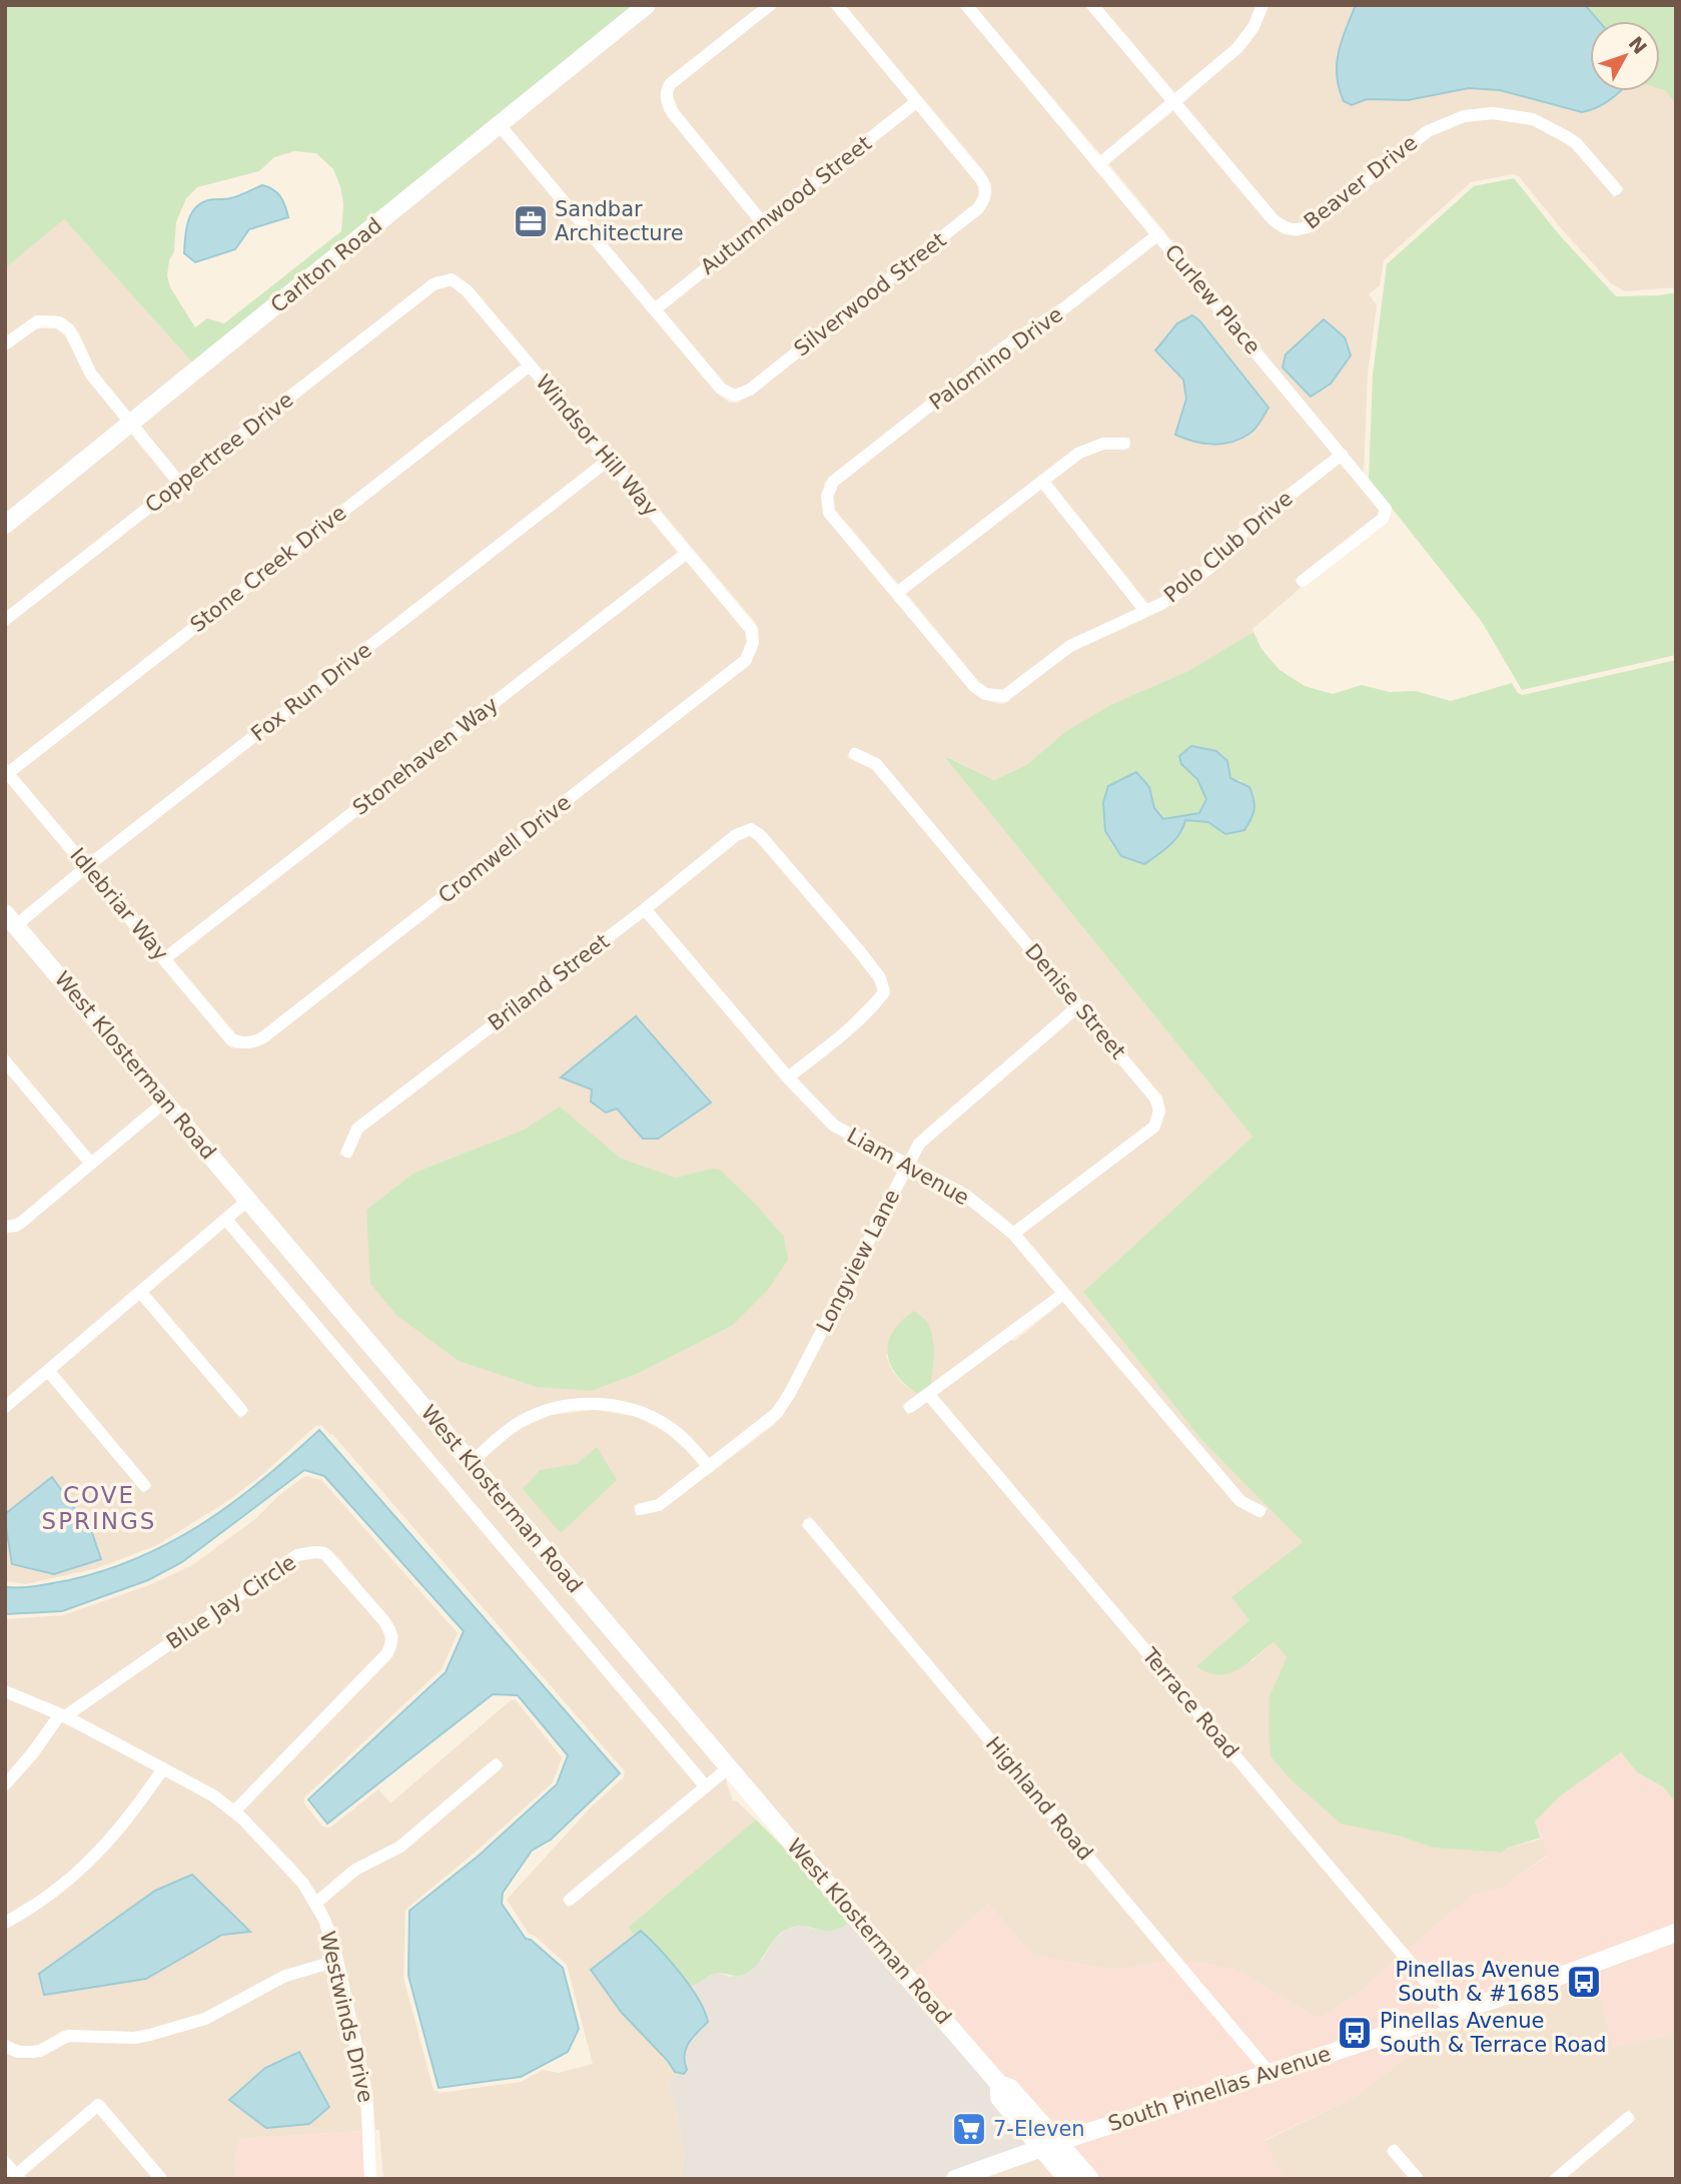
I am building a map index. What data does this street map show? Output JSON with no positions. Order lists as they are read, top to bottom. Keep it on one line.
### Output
{"streets":{"street":["Beaver Drive","Autumnwood Street","Carlton Road","Silverwood Street","Curlew Place","Palomino Drive","Windsor Hill Way","Coppertree Drive","Polo Club Drive","Stone Creek Drive","Fox Run Drive","Stonehaven Way","Cromwell Drive","Idlebriar Way","Briland Street","Denise Street","West Klosterman Road","Liam Avenue","Longview Lane","Blue Jay Circle","Terrace Road","Highland Road","Westwinds Drive","South Pinellas Avenue"]},"crossings":[["Autumnwood Street","Silverwood Street"],["Curlew Place","Palomino Drive"],["Curlew Place","Polo Club Drive"],["Palomino Drive","Polo Club Drive"],["Windsor Hill Way","Coppertree Drive"],["Windsor Hill Way","Stone Creek Drive"],["Windsor Hill Way","Fox Run Drive"],["Windsor Hill Way","Stonehaven Way"],["Windsor Hill Way","Cromwell Drive"],["Stone Creek Drive","Idlebriar Way"],["Fox Run Drive","Idlebriar Way"],["Fox Run Drive","West Klosterman Road"],["Stonehaven Way","Idlebriar Way"],["Cromwell Drive","Idlebriar Way"],["Briland Street","Liam Avenue"],["Denise Street","Liam Avenue"],["Denise Street","Longview Lane"],["West Klosterman Road","South Pinellas Avenue"],["Liam Avenue","Longview Lane"],["Blue Jay Circle","Westwinds Drive"],["Terrace Road","South Pinellas Avenue"],["Highland Road","South Pinellas Avenue"]],"districts":["COVE SPRINGS"],"places":{"office":["Sandbar Architecture"],"bus stop":["Pinellas Avenue South & #1685","Pinellas Avenue South & Terrace Road"],"supermarket":["7-Eleven"]},"north":"top right"}
